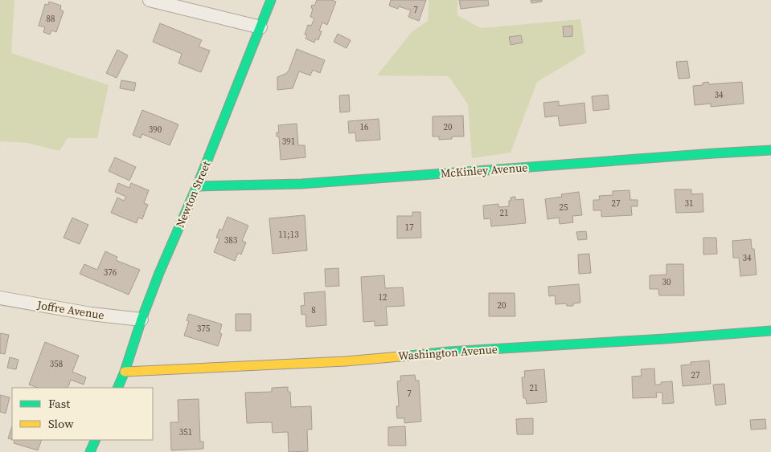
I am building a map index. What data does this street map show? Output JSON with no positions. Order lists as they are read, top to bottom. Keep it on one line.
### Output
{"streets":{"street":["McKinley Avenue","Newton Street","Joffre Avenue","Washington Avenue"]},"crossings":[["McKinley Avenue","Newton Street"],["Newton Street","Joffre Avenue"],["Newton Street","Washington Avenue"]],"house_numbers":["7","88","34","16","20","390","391","27","31","25","21","17","11;13","383","34","376","30","12","20","8","375","358","27","21","7","351"],"legend":["Fast","Slow"]}
